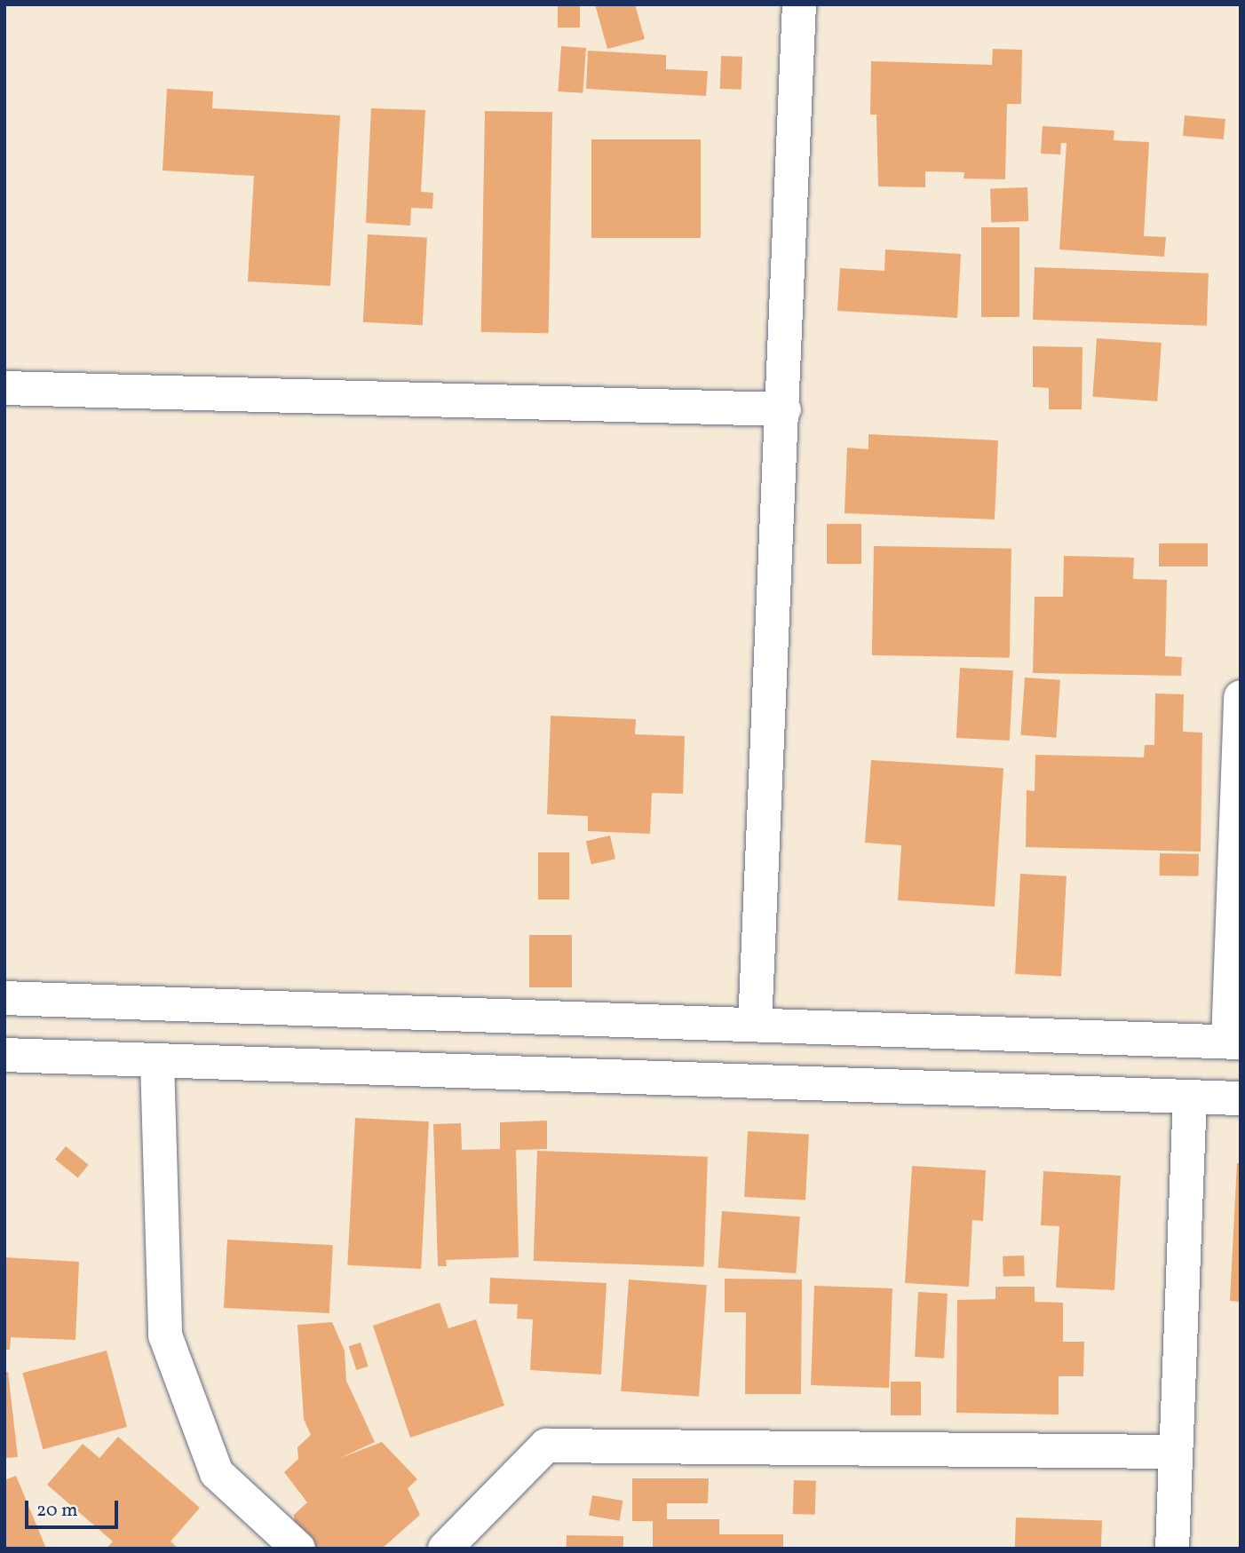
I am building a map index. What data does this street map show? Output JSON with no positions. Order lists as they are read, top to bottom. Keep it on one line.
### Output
{"scale_bar":"20 m"}
